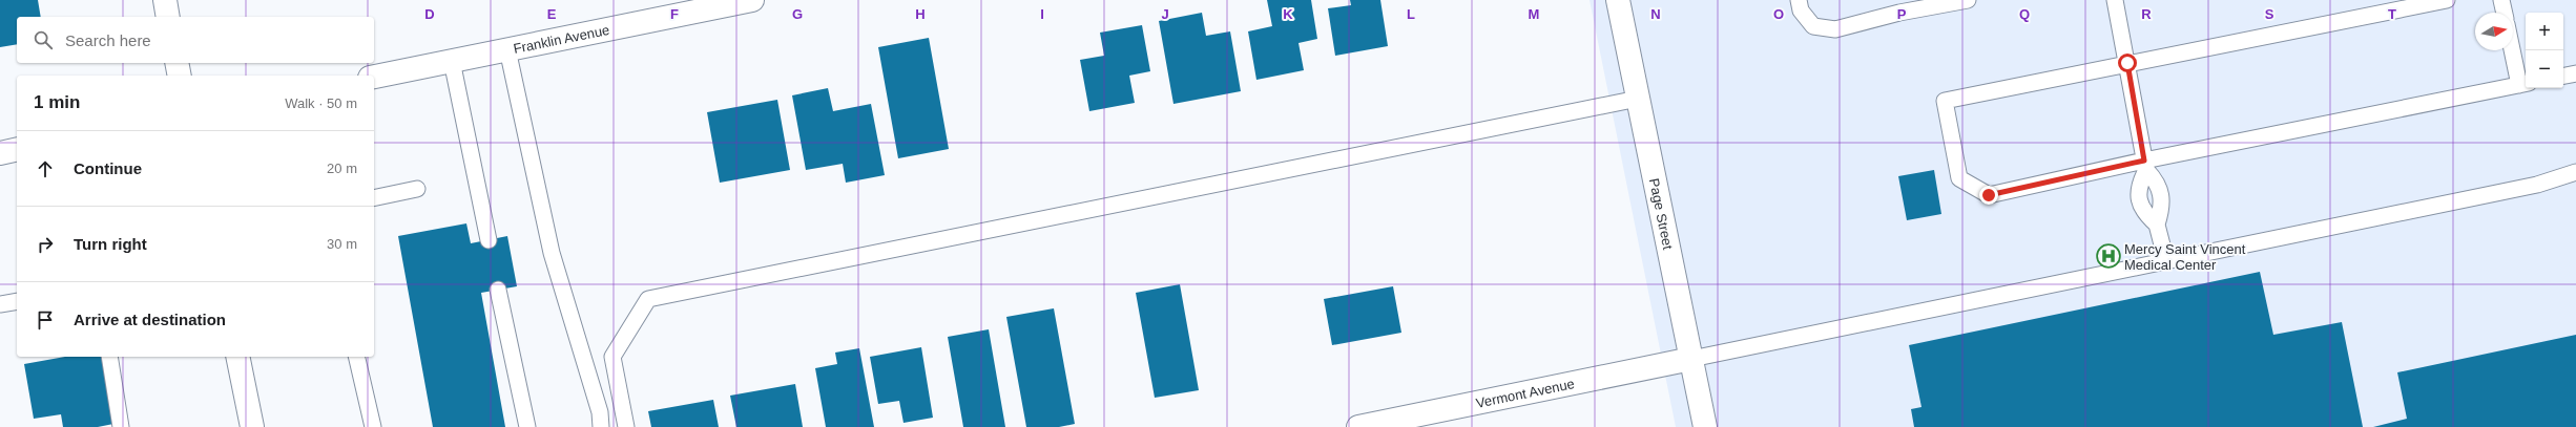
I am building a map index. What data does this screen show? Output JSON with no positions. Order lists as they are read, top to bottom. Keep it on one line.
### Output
{"streets":{"street":["Franklin Avenue","Page Street","Vermont Avenue"]},"crossings":[["Page Street","Vermont Avenue"]],"places":{"hospital":["Mercy Saint Vincent Medical Center"]},"north":"right","page":{"map_buttons":["+","−"],"search":"Search here","heading":["1 min","Walk · 50 m"],"list":[["Continue","20 m"],["Turn right","30 m"],"Arrive at destination"]},"grid":{"columns":["D","E","F","G","H","I","J","K","L","M","N","O","P","Q","R","S","T"]}}
